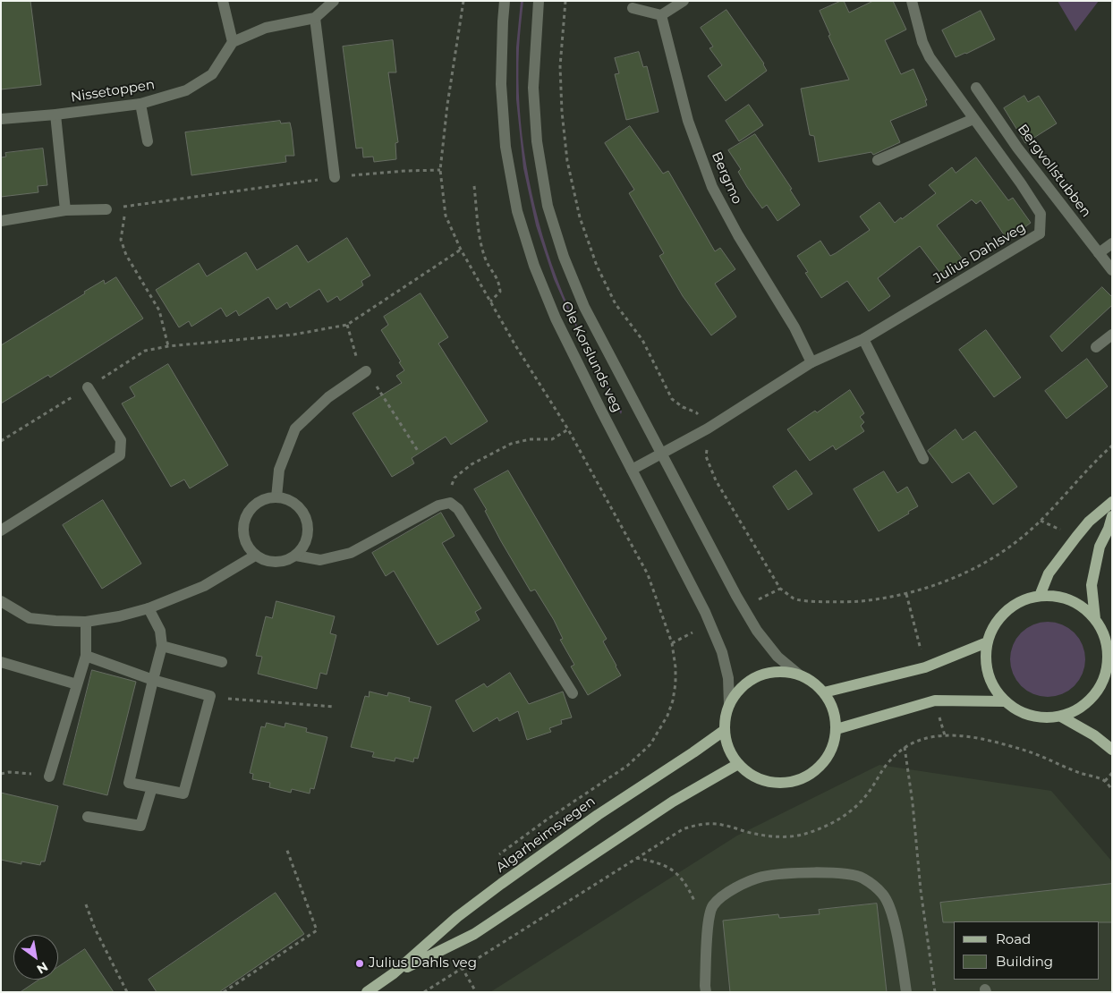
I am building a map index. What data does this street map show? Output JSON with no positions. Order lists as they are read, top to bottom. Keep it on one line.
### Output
{"streets":{"main road":["Algarheimsvegen"],"street":["Nissetoppen","Bergvollstubben","Bergmo","Julius Dahlsveg","Ole Korslunds veg"]},"crossings":[["Bergmo","Julius Dahlsveg"],["Julius Dahlsveg","Ole Korslunds veg"],["Ole Korslunds veg","Algarheimsvegen"]],"places":["Julius Dahls veg"],"legend":["Road","Building"],"north":"bottom right"}
